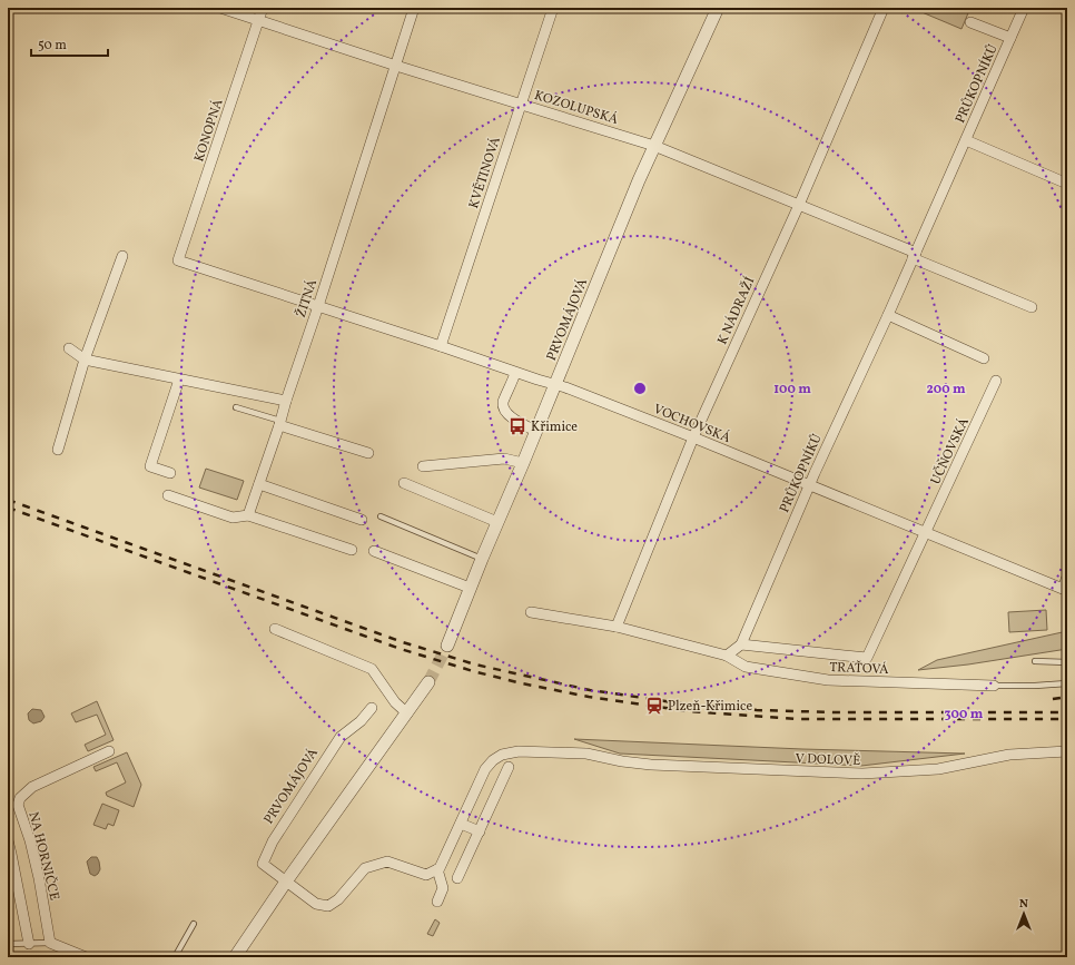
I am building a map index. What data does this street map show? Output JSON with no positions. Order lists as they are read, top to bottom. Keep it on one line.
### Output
{"streets":{"street":["PRŮKOPNÍKŮ","KOZOLUPSKÁ","KONOPNÁ","KVĚTINOVÁ","ŽITNÁ","K NÁDRAŽÍ","PRVOMÁJOVÁ","VOCHOVSKÁ","UČŇOVSKÁ","TRAŤOVÁ","V DOLOVĚ","NA HORNIČCE"]},"crossings":[["PRŮKOPNÍKŮ","KOZOLUPSKÁ"],["PRŮKOPNÍKŮ","VOCHOVSKÁ"],["PRŮKOPNÍKŮ","TRAŤOVÁ"],["KOZOLUPSKÁ","KONOPNÁ"],["KOZOLUPSKÁ","KVĚTINOVÁ"],["KOZOLUPSKÁ","ŽITNÁ"],["KOZOLUPSKÁ","K NÁDRAŽÍ"],["KOZOLUPSKÁ","PRVOMÁJOVÁ"],["KONOPNÁ","VOCHOVSKÁ"],["KVĚTINOVÁ","VOCHOVSKÁ"],["ŽITNÁ","VOCHOVSKÁ"],["K NÁDRAŽÍ","VOCHOVSKÁ"],["K NÁDRAŽÍ","TRAŤOVÁ"],["PRVOMÁJOVÁ","VOCHOVSKÁ"],["VOCHOVSKÁ","UČŇOVSKÁ"],["UČŇOVSKÁ","TRAŤOVÁ"]],"places":{"bus stop":["Křimice"],"station":["Plzeň-Křimice"]},"scale_bar":"50 m","north":"top","rings":["100 m","200 m","300 m"]}
